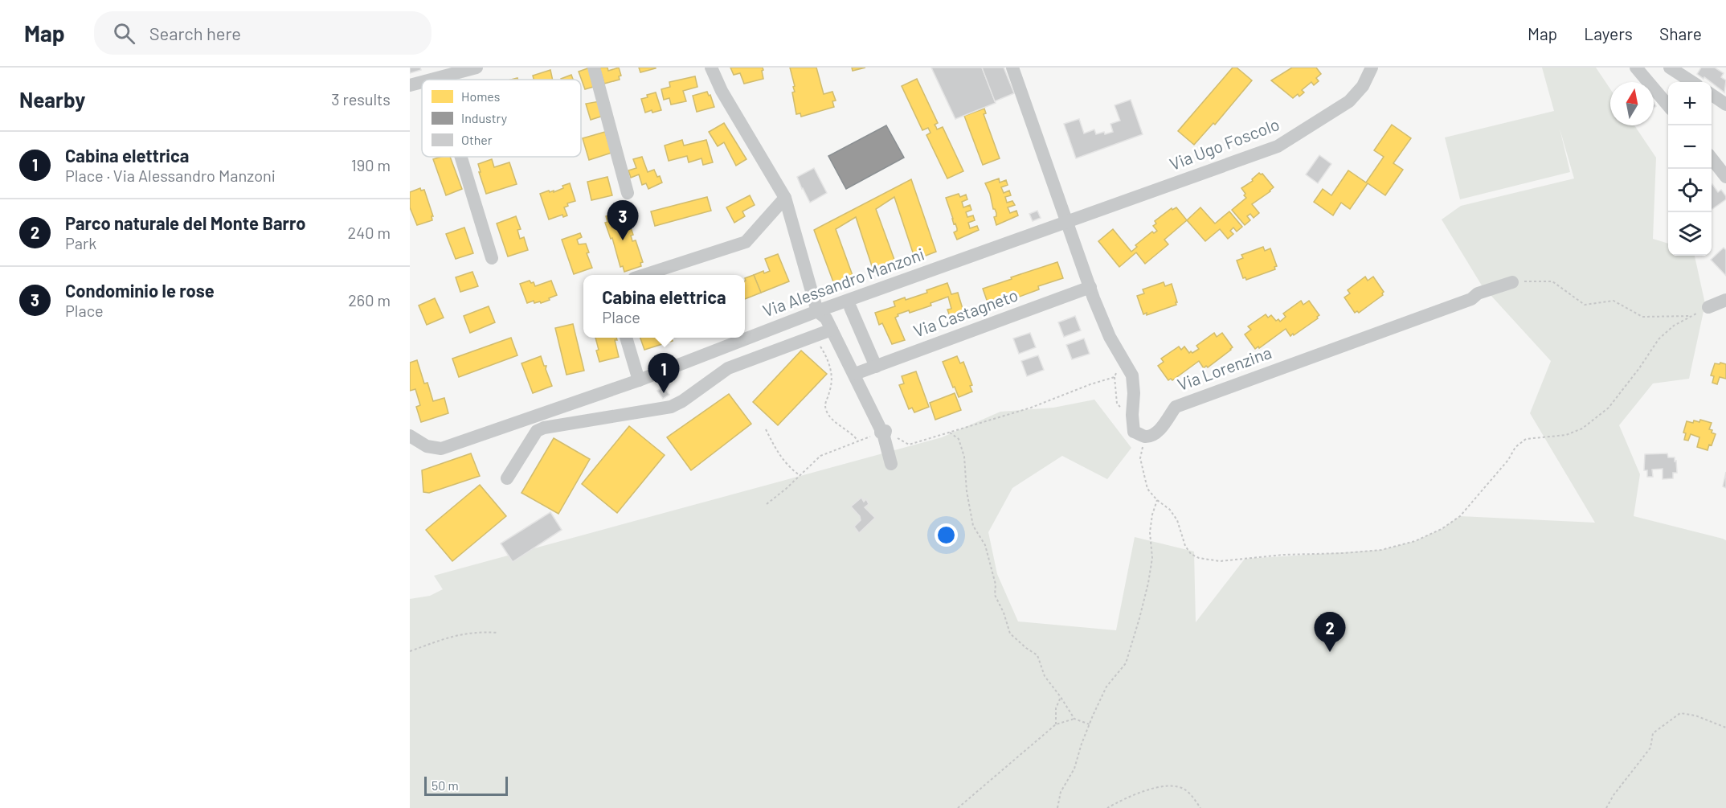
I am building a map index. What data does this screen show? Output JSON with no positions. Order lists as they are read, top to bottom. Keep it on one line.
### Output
{"streets":{"street":["Via Ugo Foscolo","Via Alessandro Manzoni","Via Castagneto","Via Lorenzina"]},"crossings":[["Via Ugo Foscolo","Via Alessandro Manzoni"]],"legend":["Homes","Industry","Other"],"scale_bar":"50 m","north":"top","page":{"header":"Map","search":"Search here","nav":["Map","Layers","Share"],"heading":["Nearby","3 results"],"map_buttons":["+","−"],"list":[{"mark":"1","name":"Cabina elettrica","note":"Place · Via Alessandro Manzoni","value":"190 m"},{"mark":"2","name":"Parco naturale del Monte Barro","note":"Park","value":"240 m"},{"mark":"3","name":"Condominio le rose","note":"Place","value":"260 m"}],"pins":["3","1","2"],"popup":["Cabina elettrica","Place"],"scale":"50 m"}}
